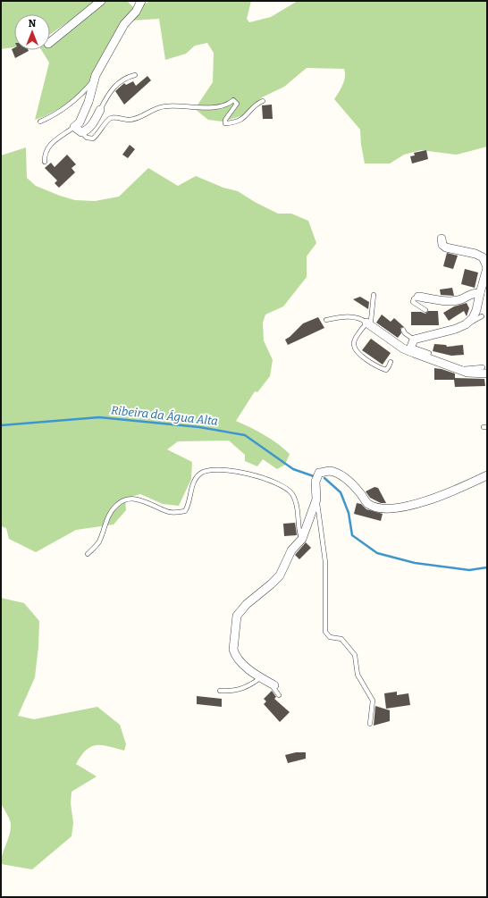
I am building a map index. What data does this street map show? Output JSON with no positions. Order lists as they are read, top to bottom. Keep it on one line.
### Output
{"water":["Ribeira da Água Alta"],"north":"top"}
